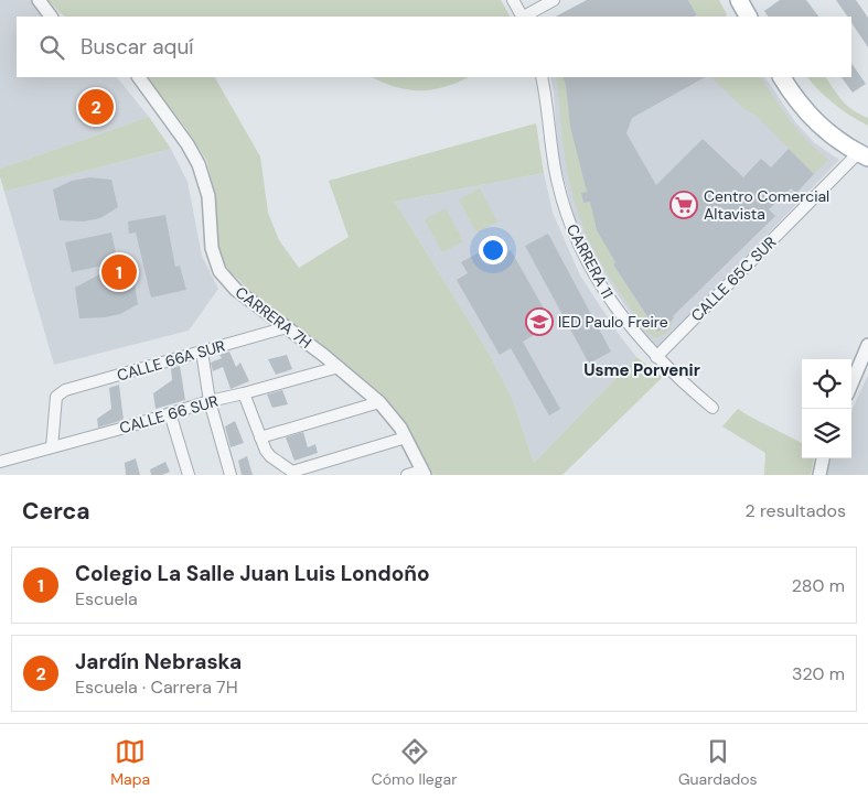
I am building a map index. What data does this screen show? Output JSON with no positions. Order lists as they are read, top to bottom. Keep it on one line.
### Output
{"streets":{"street":["CARRERA 11","CALLE 65C SUR","CARRERA 7H","CALLE 66A SUR","CALLE 66 SUR"]},"crossings":[["CARRERA 11","CALLE 65C SUR"],["CARRERA 7H","CALLE 66A SUR"],["CARRERA 7H","CALLE 66 SUR"],["CALLE 66A SUR","CALLE 66 SUR"]],"districts":["Usme Porvenir"],"places":{"supermarket":["Centro Comercial Altavista"],"school or university":["IED Paulo Freire"]},"page":{"search":"Buscar aquí","pins":["2","1"],"heading":["Cerca","2 resultados"],"list":[{"mark":"1","name":"Colegio La Salle Juan Luis Londoño","note":"Escuela","value":"280 m"},{"mark":"2","name":"Jardín Nebraska","note":"Escuela · Carrera 7H","value":"320 m"}],"nav":["Mapa","Cómo llegar","Guardados"]}}
